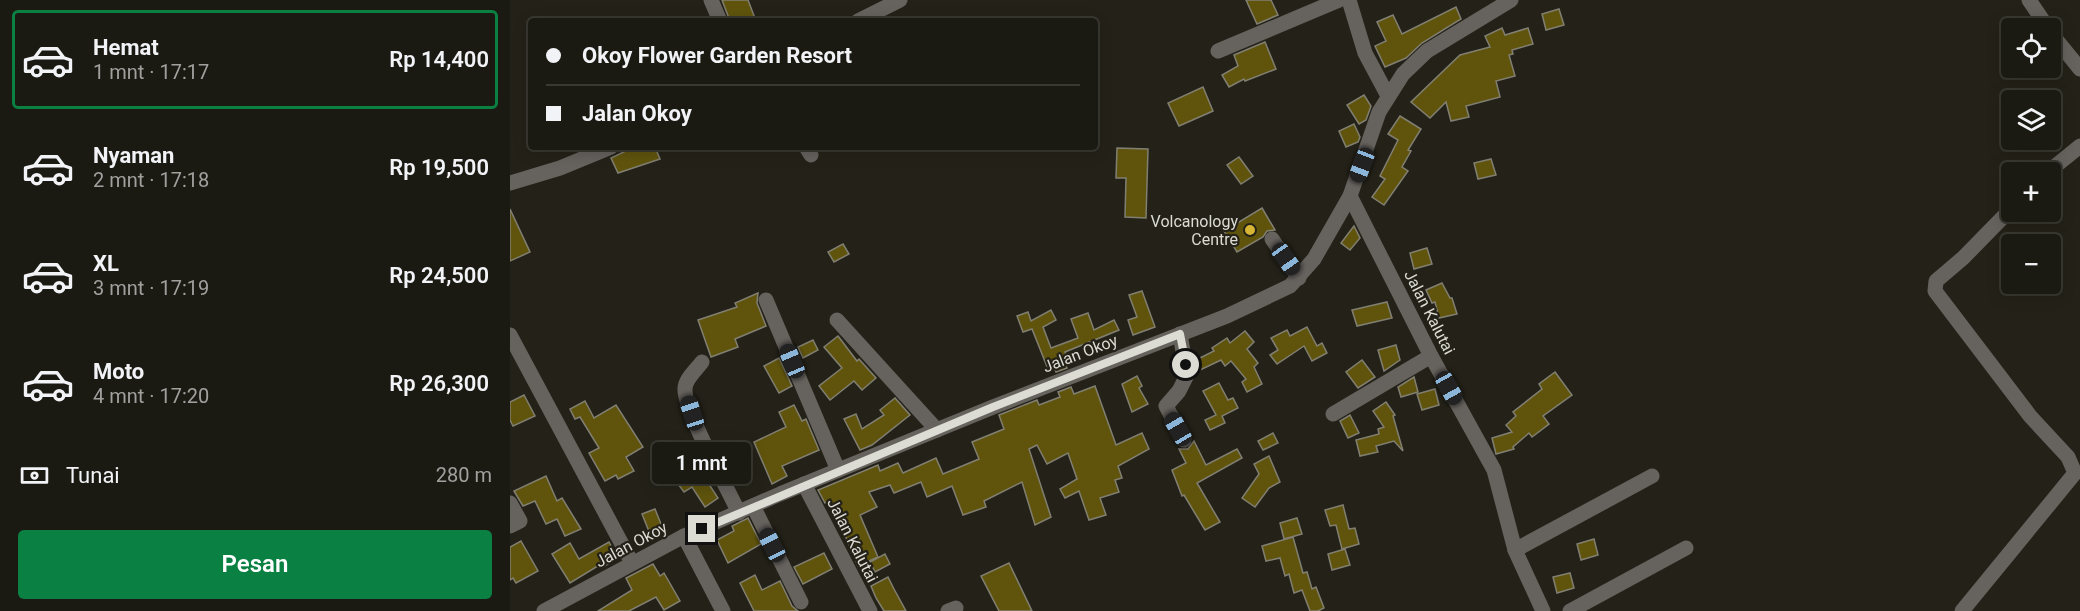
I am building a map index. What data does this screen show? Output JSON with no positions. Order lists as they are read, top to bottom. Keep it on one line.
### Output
{"streets":{"street":["Jalan Kalutai","Jalan Okoy"]},"crossings":[["Jalan Kalutai","Jalan Okoy"]],"places":["Volcanology Centre"],"page":{"list":[{"name":"Hemat","note":"1 mnt · 17:17","value":"Rp 14,400"},{"name":"Nyaman","note":"2 mnt · 17:18","value":"Rp 19,500"},{"name":"XL","note":"3 mnt · 17:19","value":"Rp 24,500"},{"name":"Moto","note":"4 mnt · 17:20","value":"Rp 26,300"}],"map_buttons":["+","−"],"banner":["Okoy Flower Garden Resort","Jalan Okoy"],"pay":["Tunai","280 m"],"bubble":"1 mnt","buttons":"Pesan"}}
